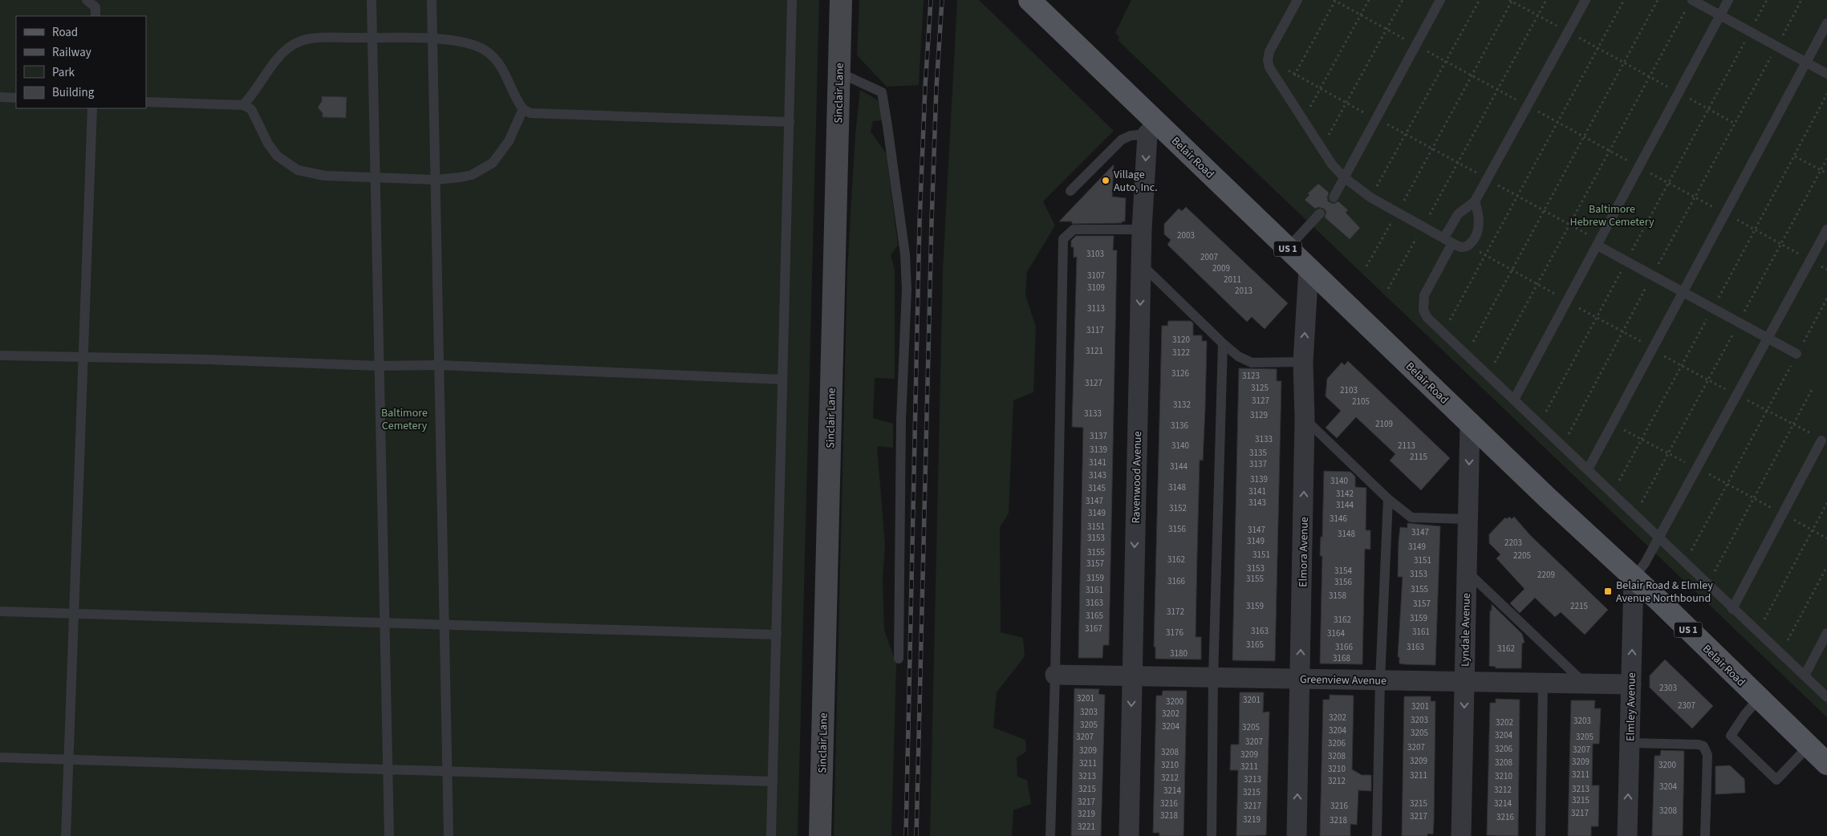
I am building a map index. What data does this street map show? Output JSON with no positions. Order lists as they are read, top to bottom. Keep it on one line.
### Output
{"streets":{"main road":["Sinclair Lane","Belair Road","US 1"],"street":["Ravenwood Avenue","Elmora Avenue","Lyndale Avenue","Greenview Avenue","Elmley Avenue"]},"crossings":[["Belair Road","Ravenwood Avenue"],["Belair Road","Elmora Avenue"],["Belair Road","Lyndale Avenue"],["Belair Road","Elmley Avenue"],["Ravenwood Avenue","Greenview Avenue"],["Elmora Avenue","Greenview Avenue"],["Lyndale Avenue","Greenview Avenue"],["Greenview Avenue","Elmley Avenue"]],"one_way":["Ravenwood Avenue","Elmora Avenue","Lyndale Avenue","Elmley Avenue"],"parks":["Baltimore Hebrew Cemetery","Baltimore Cemetery"],"places":{"other":["Village Auto, Inc."],"transit":["Belair Road & Elmley Avenue Northbound"]},"house_numbers":["2003","3103","2007","2009","3107","2011","3109","2013","3113","3117","3120","3121","3122","3126","3123","3127","3125","2103","3127","2105","3132","3133","3129","2109","3136","3137","3133","3140","2113","3139","3135","2115","3141","3137","3144","3143","3139","3140","3148","3145","3141","3142","3147","3143","3144","3152","3149","3146","3151","3156","3147","3147","3148","3153","3149","2203","3149","3155","3151","2205","3162","3151","3157","3153","3154","3153","2209","3159","3155","3166","3156","3155","3161","3158","3163","3157","3159","2215","3172","3165","3159","3162","3167","3163","3161","3176","3164","3165","3166","3163","3162","3180","3168","2303","3201","3201","3200","2307","3201","3203","3202","3202","3203","3203","3202","3205","3204","3205","3204","3205","3204","3207","3205","3207","3206","3207","3206","3207","3209","3208","3209","3208","3209","3209","3208","3211","3210","3200","3211","3210","3211","3211","3213","3210","3212","3213","3212","3204","3215","3213","3212","3214","3215","3215","3217","3216","3215","3214","3217","3216","3208","3217","3219","3218","3217","3216","3219","3218","3221"],"legend":["Road","Railway","Park","Building"]}
